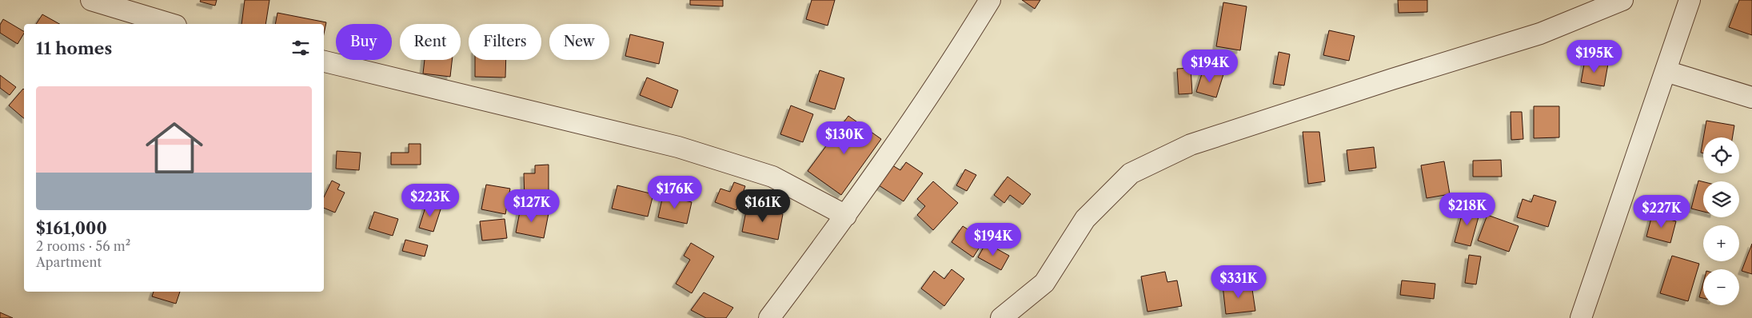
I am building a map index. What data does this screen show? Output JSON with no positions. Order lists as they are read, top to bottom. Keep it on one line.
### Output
{"page":{"chip":["Buy","Rent","Filters","New"],"heading":"11 homes","price":["$195K","$194K","$130K","$176K","$223K","$127K","$161K","$218K","$227K","$194K","$331K"],"list":[{"name":"$161,000","note":"2 rooms · 56 m² · Apartment"}],"map_buttons":["+","−"]}}
